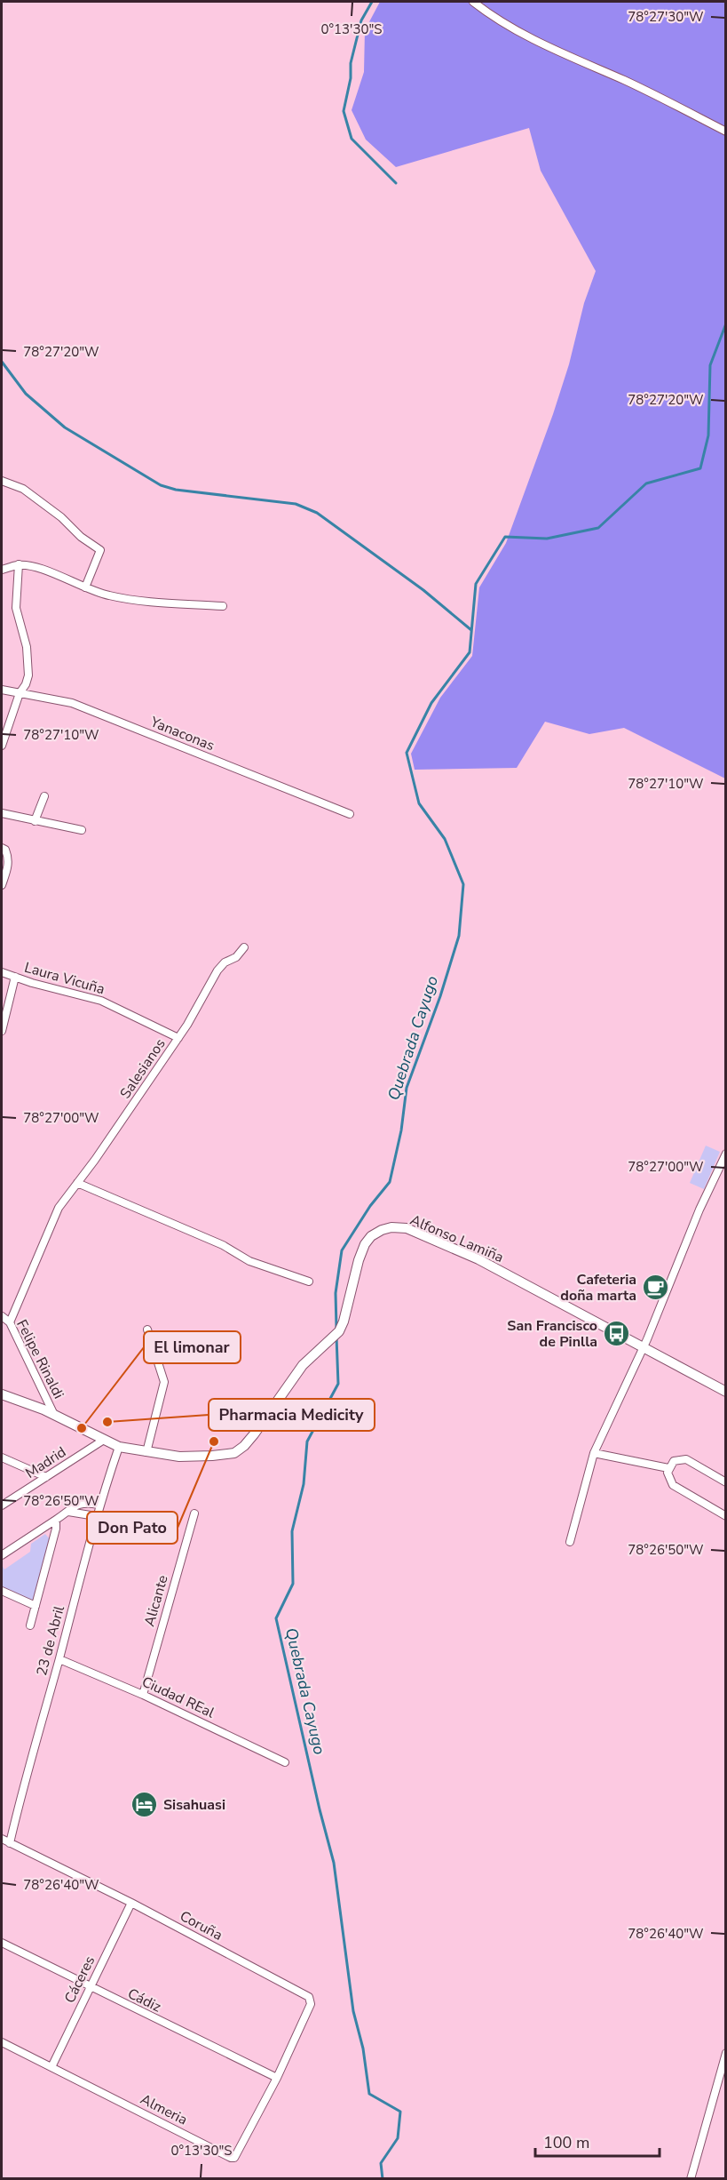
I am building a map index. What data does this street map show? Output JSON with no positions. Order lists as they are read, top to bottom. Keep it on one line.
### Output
{"streets":{"street":["Yanaconas","Laura Vicuña","Salesianos","Alfonso Lamiña","Felipe Rinaldi","Madrid","Alicante","23 de Abril","Ciudad REal","Coruña","Cáceres","Cádiz","Almeria"]},"crossings":[["Laura Vicuña","Salesianos"],["Salesianos","Felipe Rinaldi"],["Alfonso Lamiña","Felipe Rinaldi"],["Alfonso Lamiña","Madrid"],["Alfonso Lamiña","23 de Abril"],["Alicante","Ciudad REal"],["23 de Abril","Ciudad REal"],["23 de Abril","Coruña"],["Coruña","Cáceres"],["Coruña","Cádiz"],["Coruña","Almeria"],["Cáceres","Cádiz"],["Cáceres","Almeria"],["Cádiz","Almeria"]],"water":["Quebrada Cayugo"],"places":{"cafe":["Cafeteria doña marta"],"bus stop":["San Francisco de Pinlla"],"other":["Pharmacia Medicity","El limonar","Don Pato"],"hotel":["Sisahuasi"]},"scale_bar":"100 m","coordinates":["78°27'30\"W","0°13'30\"S","78°27'20\"W","78°27'10\"W","78°27'00\"W","78°26'50\"W","78°26'40\"W"]}
